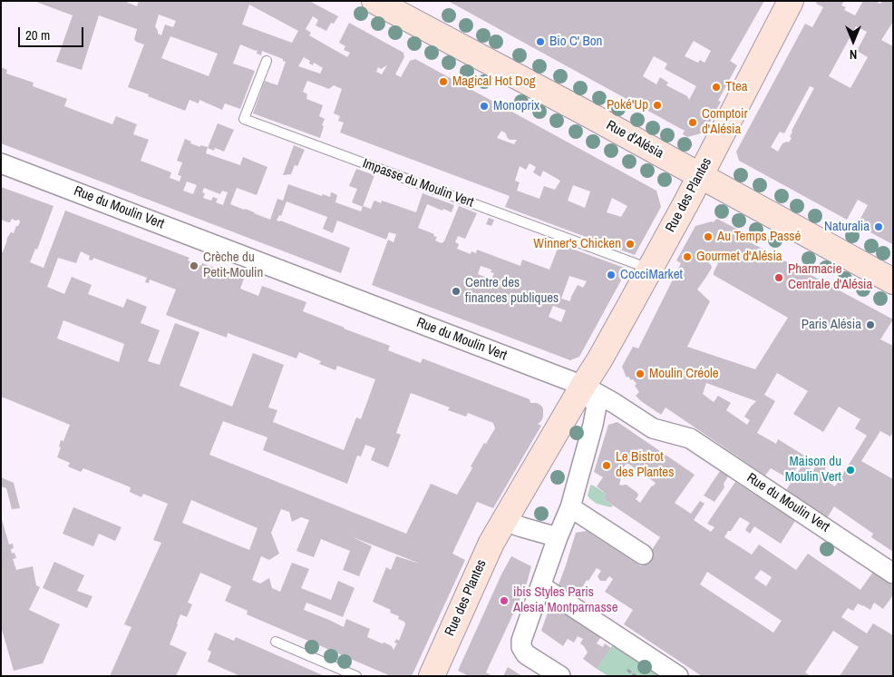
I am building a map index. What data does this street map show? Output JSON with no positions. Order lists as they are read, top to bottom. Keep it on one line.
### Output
{"streets":{"street":["Rue d'Alésia","Rue des Plantes","Rue du Moulin Vert"],"lane":["Impasse du Moulin Vert"]},"crossings":[["Rue d'Alésia","Rue des Plantes"],["Impasse du Moulin Vert","Rue des Plantes"],["Rue des Plantes","Rue du Moulin Vert"]],"places":["Bio C' Bon","Magical Hot Dog","Ttea","Poké'Up","Monoprix","Comptoir d'Alésia","Naturalia","Au Temps Passé","Winner's Chicken","Gourmet d'Alésia","Crèche du Petit-Moulin","CocciMarket","Pharmacie Centrale d'Alésia","Centre des finances publiques","Paris Alésia","Moulin Créole","Le Bistrot des Plantes","Maison du Moulin Vert","ibis Styles Paris Alesia Montparnasse"],"scale_bar":"20 m","north":"bottom"}
